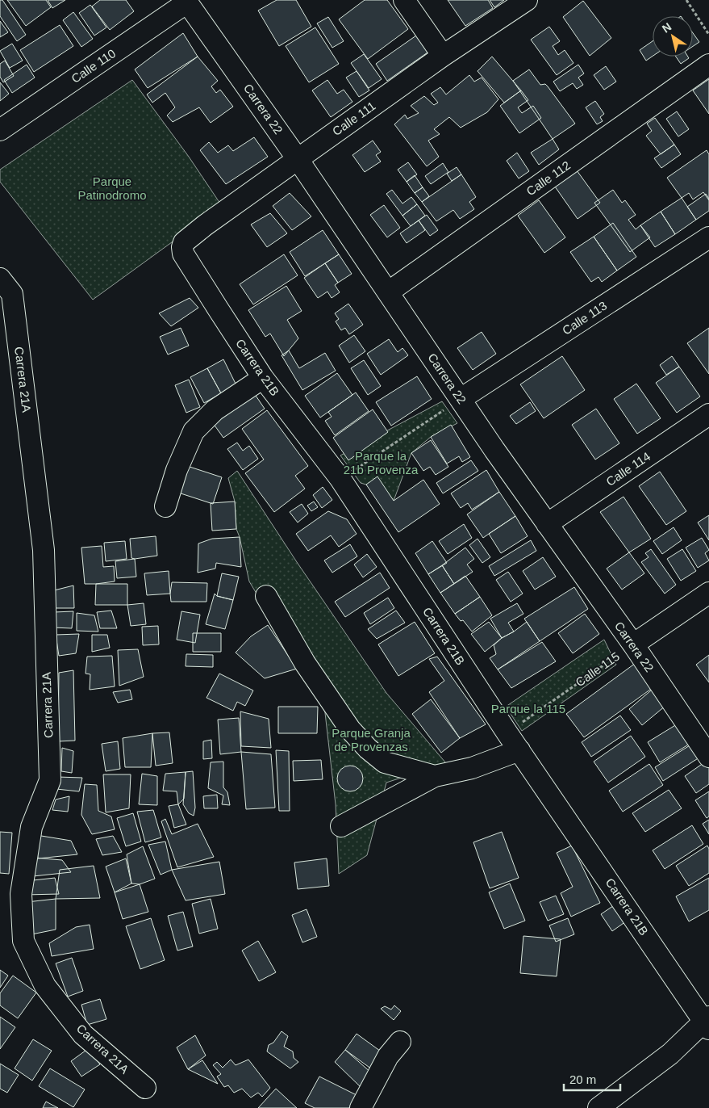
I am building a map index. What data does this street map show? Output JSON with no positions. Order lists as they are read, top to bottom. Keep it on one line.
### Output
{"streets":{"street":["Calle 110","Carrera 22","Calle 111","Calle 112","Calle 113","Carrera 21B","Carrera 21A","Calle 114"],"path":["Calle 115"]},"crossings":[["Calle 110","Carrera 22"],["Carrera 22","Calle 111"],["Carrera 22","Calle 112"],["Carrera 22","Calle 113"],["Carrera 22","Calle 114"],["Carrera 22","Calle 115"],["Calle 111","Carrera 21B"],["Carrera 21B","Calle 115"]],"parks":["Parque Patinodromo","Parque la 21b Provenza","Parque la 115","Parque Granja de Provenzas"],"scale_bar":"20 m","north":"top left"}
